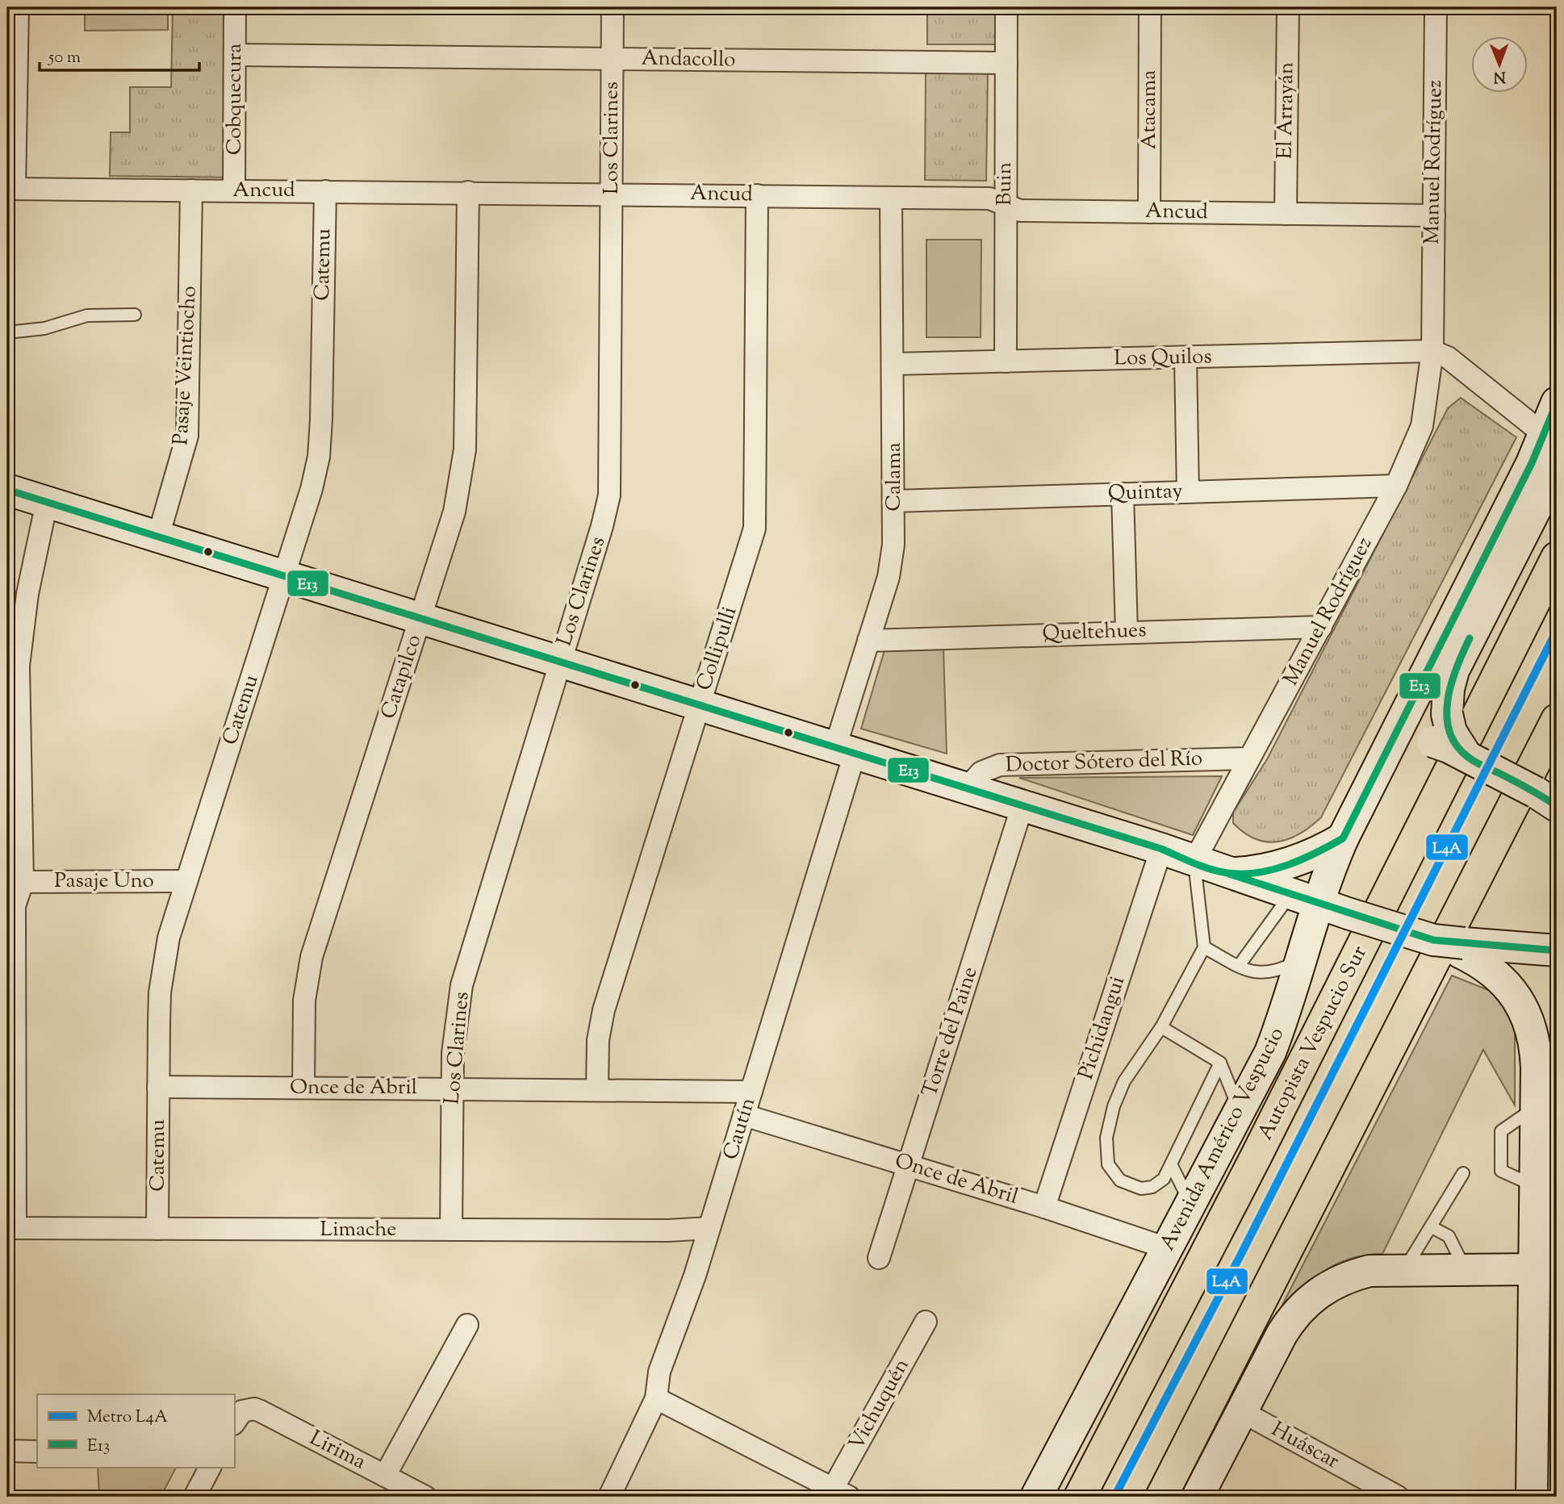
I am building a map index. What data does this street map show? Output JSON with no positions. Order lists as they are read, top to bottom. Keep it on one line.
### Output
{"streets":{"highway":["Autopista Vespucio Sur"],"main road":["Doctor Sótero del Río","Avenida Américo Vespucio"],"street":["Andacollo","Cobquecura","Atacama","El Arrayán","Los Clarines","Manuel Rodríguez","Buin","Ancud","Catemu","Los Quilos","Pasaje Veintiocho","Calama","Quintay","Queltehues","Collipulli","Catapilco","Pasaje Uno","Pichidangui","Torre del Paine","Once de Abril","Cautín","Limache","Vichuquén","Huáscar","Lirima"]},"crossings":[["Andacollo","Cobquecura"],["Andacollo","Los Clarines"],["Andacollo","Buin"],["Cobquecura","Ancud"],["Atacama","Ancud"],["El Arrayán","Ancud"],["Los Clarines","Ancud"],["Los Clarines","Doctor Sótero del Río"],["Los Clarines","Once de Abril"],["Los Clarines","Limache"],["Manuel Rodríguez","Ancud"],["Manuel Rodríguez","Los Quilos"],["Manuel Rodríguez","Quintay"],["Manuel Rodríguez","Queltehues"],["Manuel Rodríguez","Doctor Sótero del Río"],["Buin","Ancud"],["Buin","Los Quilos"],["Ancud","Catemu"],["Ancud","Pasaje Veintiocho"],["Ancud","Calama"],["Ancud","Collipulli"],["Ancud","Catapilco"],["Catemu","Doctor Sótero del Río"],["Catemu","Pasaje Uno"],["Catemu","Once de Abril"],["Catemu","Limache"],["Los Quilos","Calama"],["Pasaje Veintiocho","Doctor Sótero del Río"],["Calama","Quintay"],["Calama","Queltehues"],["Calama","Doctor Sótero del Río"],["Calama","Cautín"],["Collipulli","Doctor Sótero del Río"],["Collipulli","Once de Abril"],["Catapilco","Doctor Sótero del Río"],["Catapilco","Once de Abril"],["Doctor Sótero del Río","Pichidangui"],["Doctor Sótero del Río","Torre del Paine"],["Doctor Sótero del Río","Cautín"],["Doctor Sótero del Río","Avenida Américo Vespucio"],["Pichidangui","Once de Abril"],["Torre del Paine","Once de Abril"],["Once de Abril","Cautín"],["Once de Abril","Avenida Américo Vespucio"],["Cautín","Limache"]],"lines":["transit line E13","metro line L4A"],"legend":["Metro L4A","E13"],"scale_bar":"50 m","north":"bottom"}
